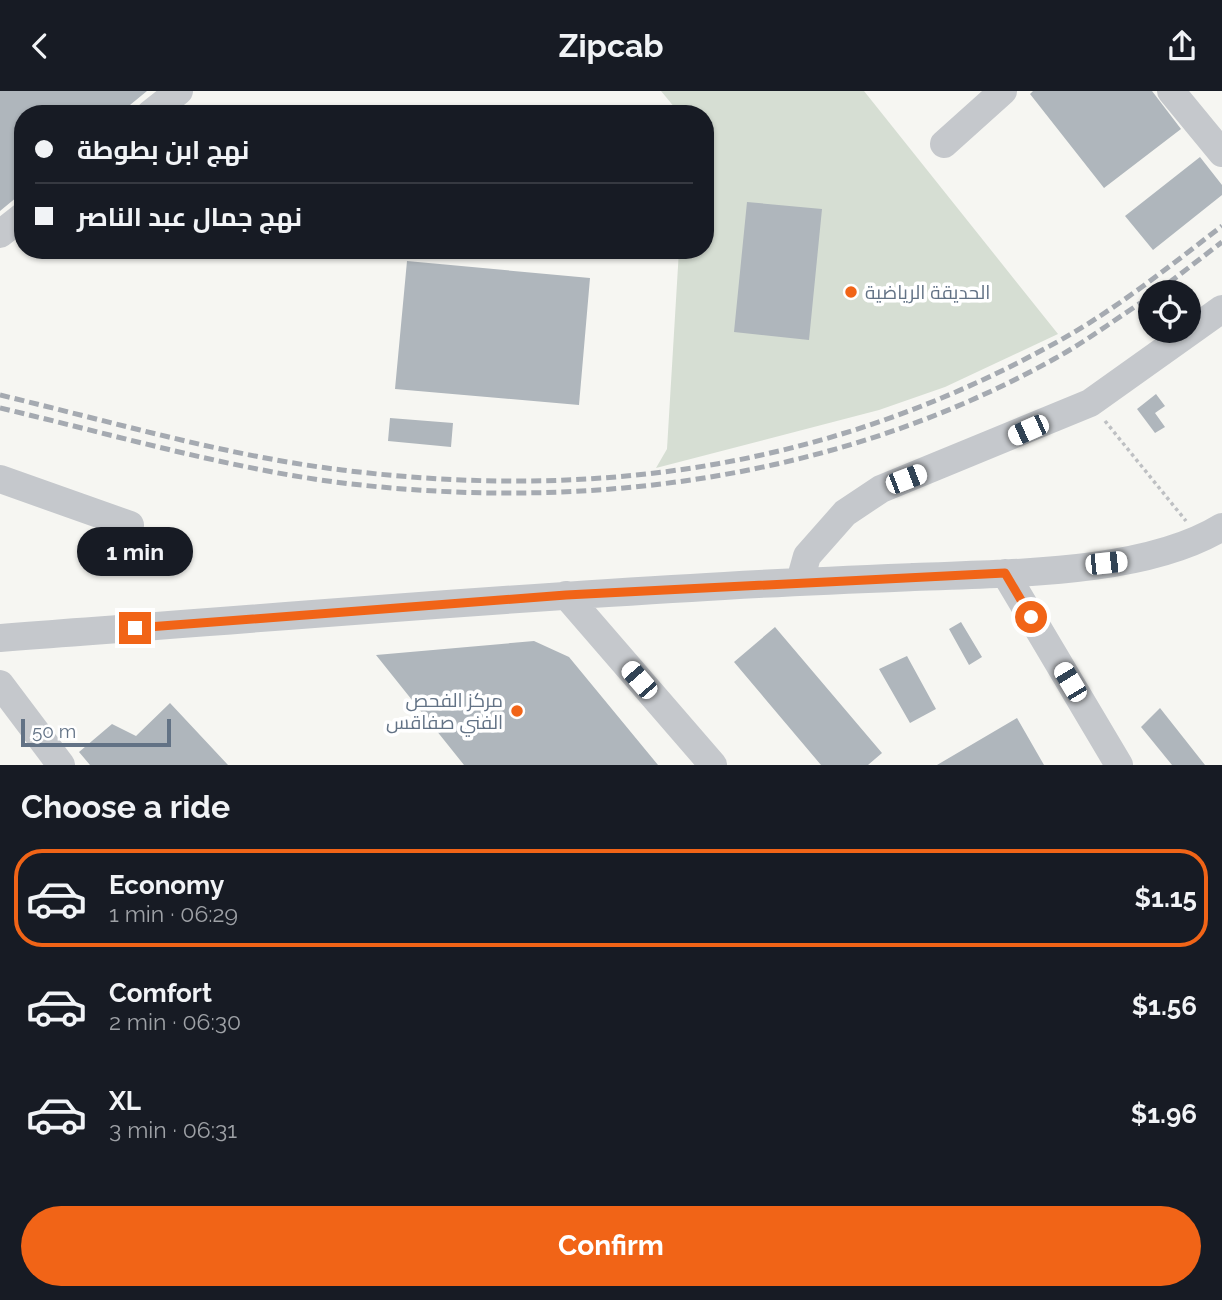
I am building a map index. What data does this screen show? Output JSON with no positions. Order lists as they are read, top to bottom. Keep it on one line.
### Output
{"places":["الحديقة الرياضية","مركز الفحص الفني صفاقس"],"scale_bar":"50 m","page":{"header":"Zipcab","banner":["نهج ابن بطوطة","نهج جمال عبد الناصر"],"bubble":"1 min","scale":"50 m","heading":"Choose a ride","list":[{"name":"Economy","note":"1 min · 06:29","value":"$1.15"},{"name":"Comfort","note":"2 min · 06:30","value":"$1.56"},{"name":"XL","note":"3 min · 06:31","value":"$1.96"}],"buttons":"Confirm"}}
